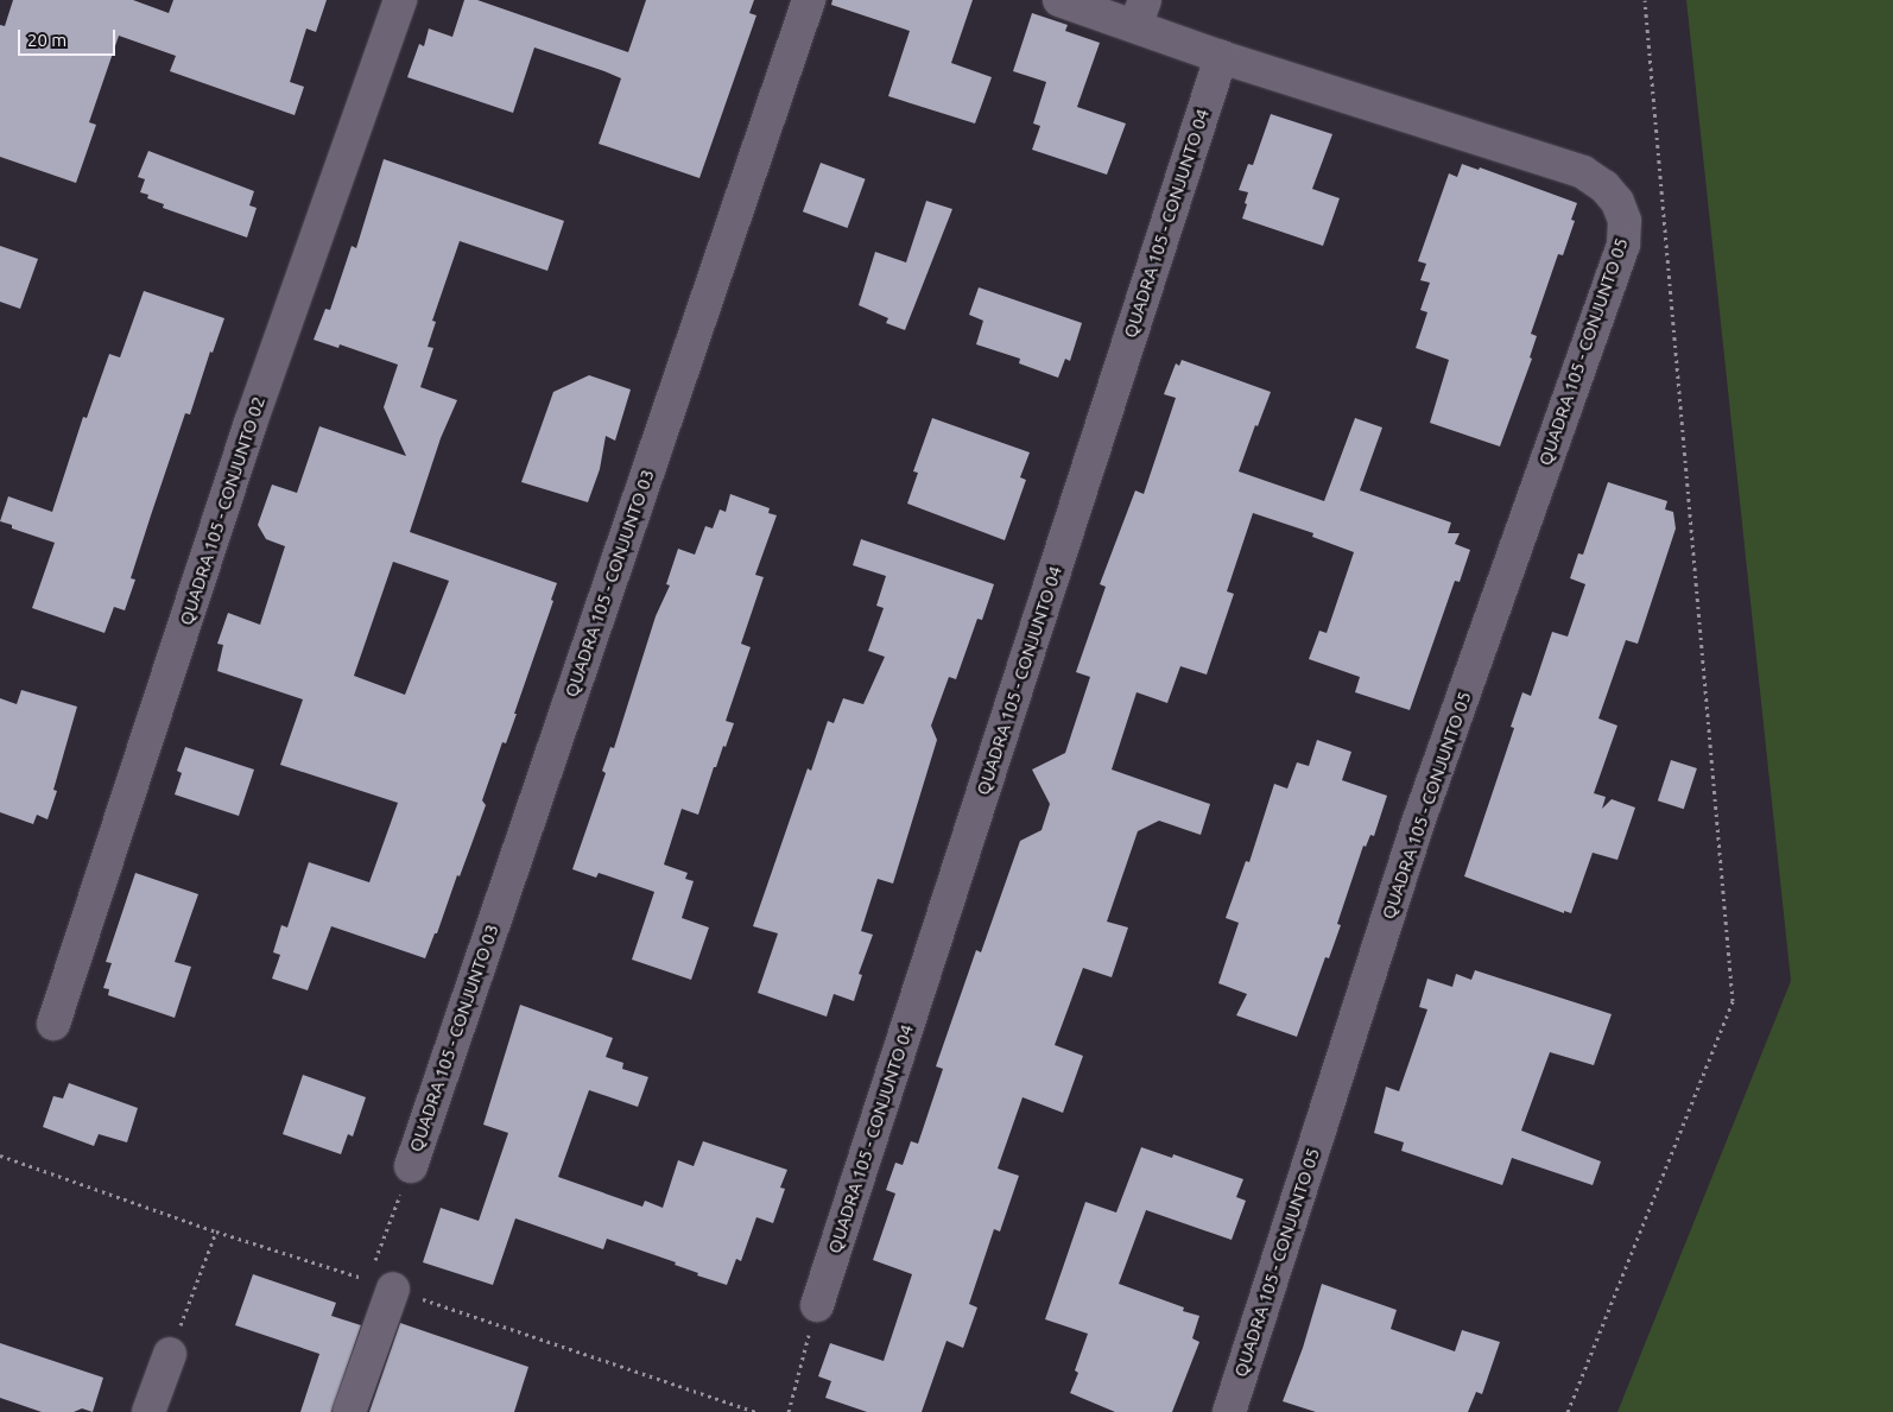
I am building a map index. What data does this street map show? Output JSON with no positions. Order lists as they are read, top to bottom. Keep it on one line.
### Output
{"streets":{"street":["QUADRA 105 - CONJUNTO 04","QUADRA 105 - CONJUNTO 05","QUADRA 105 - CONJUNTO 02","QUADRA 105 - CONJUNTO 03"]},"crossings":[["QUADRA 105 - CONJUNTO 04","QUADRA 105 - CONJUNTO 05"]],"scale_bar":"20 m"}
